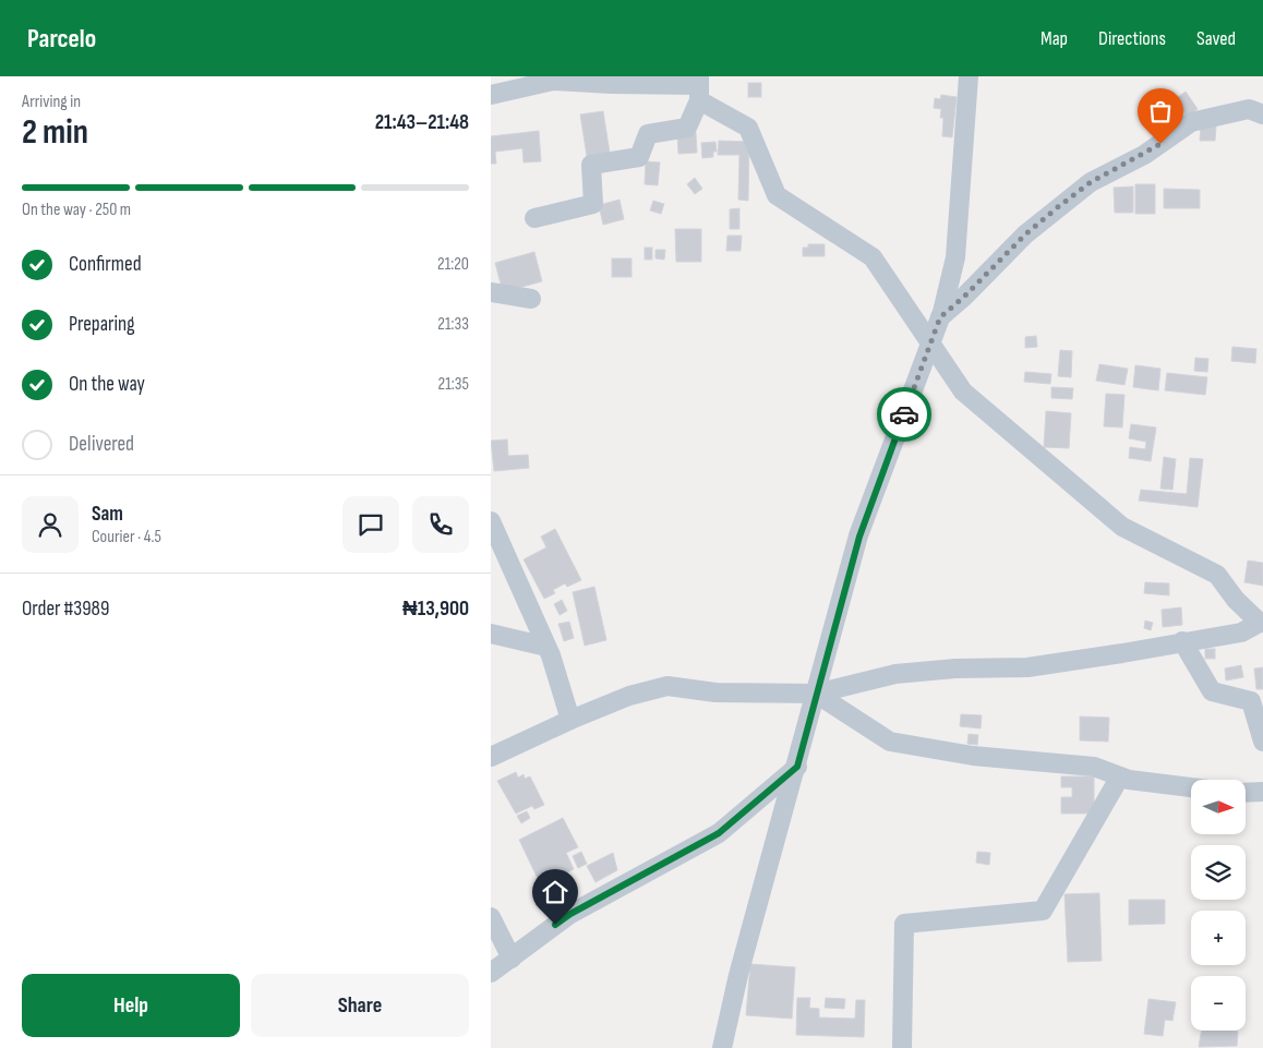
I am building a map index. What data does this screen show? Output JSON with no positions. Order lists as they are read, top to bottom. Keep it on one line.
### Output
{"north":"right","page":{"header":"Parcelo","nav":["Map","Directions","Saved"],"heading":["2 min","Arriving in","21:43–21:48"],"panel":["Sam","Courier · 4.5","Order #3989","₦13,900"],"bar":"On the way · 250 m","list":[["Confirmed","21:20"],["Preparing","21:33"],["On the way","21:35"],"Delivered"],"map_buttons":["+","−"],"buttons":["Help","Share"]}}
